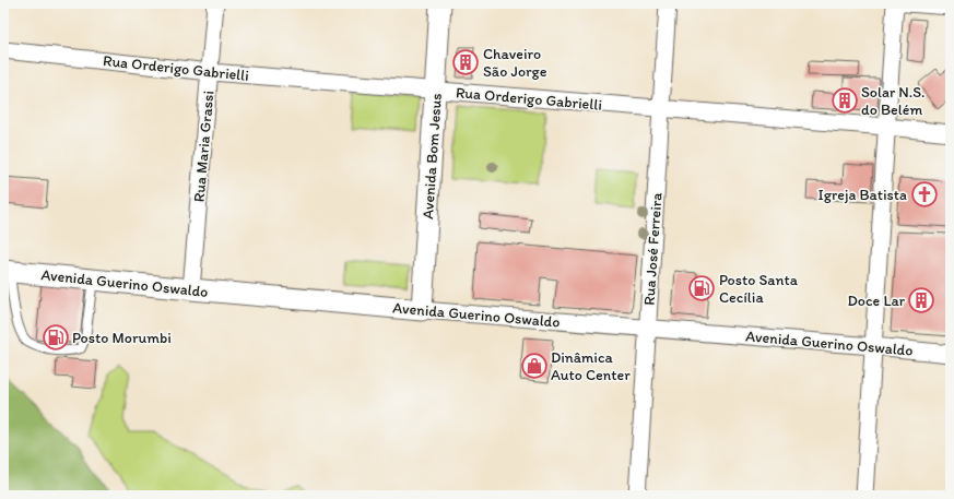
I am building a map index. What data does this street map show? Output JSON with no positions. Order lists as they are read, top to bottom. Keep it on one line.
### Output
{"streets":{"street":["Rua Orderigo Gabrielli","Rua Maria Grassi","Avenida Bom Jesus","Rua José Ferreira","Avenida Guerino Oswaldo"]},"crossings":[["Rua Orderigo Gabrielli","Rua Maria Grassi"],["Rua Orderigo Gabrielli","Avenida Bom Jesus"],["Rua Orderigo Gabrielli","Rua José Ferreira"],["Rua Maria Grassi","Avenida Guerino Oswaldo"],["Avenida Bom Jesus","Avenida Guerino Oswaldo"],["Rua José Ferreira","Avenida Guerino Oswaldo"]],"places":{"building":["Chaveiro São Jorge","Solar N.S. do Belém","Doce Lar"],"church":["Igreja Batista"],"fuel station":["Posto Santa Cecília","Posto Morumbi"],"shop":["Dinâmica Auto Center"]}}
